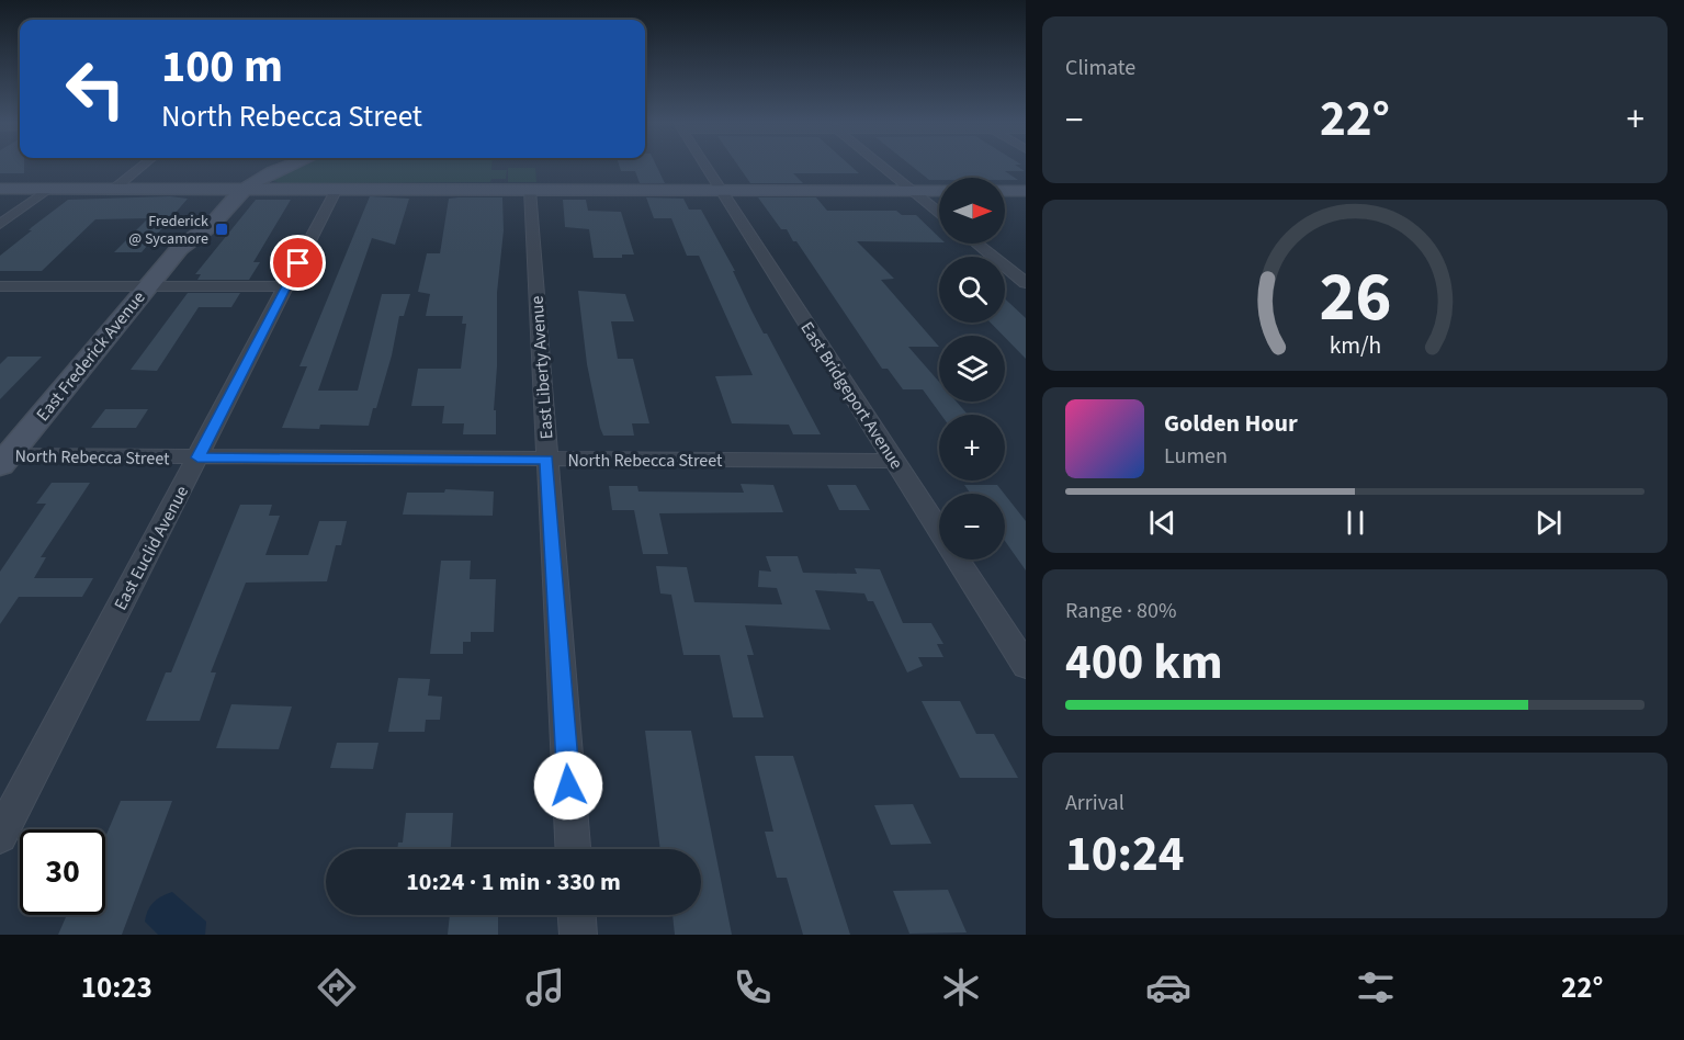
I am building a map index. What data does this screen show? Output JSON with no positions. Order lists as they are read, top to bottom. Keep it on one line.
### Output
{"streets":{"street":["East Frederick Avenue","East Liberty Avenue","East Bridgeport Avenue","North Rebecca Street","East Euclid Avenue"]},"crossings":[["East Frederick Avenue","North Rebecca Street"],["East Liberty Avenue","North Rebecca Street"],["East Bridgeport Avenue","North Rebecca Street"],["North Rebecca Street","East Euclid Avenue"]],"places":{"transit":["Frederick @ Sycamore"]},"north":"right","page":{"tile":["Climate",["Range · 80%","400 km"],["Arrival","10:24"]],"turn":["100 m","North Rebecca Street"],"heat":["−","22°","+"],"map_buttons":["+","−"],"song":["Golden Hour","Lumen"],"limit":"30","trip":"10:24 · 1 min · 330 m","tabs":["10:23","22°"],"gauge":["26","km/h"]}}
